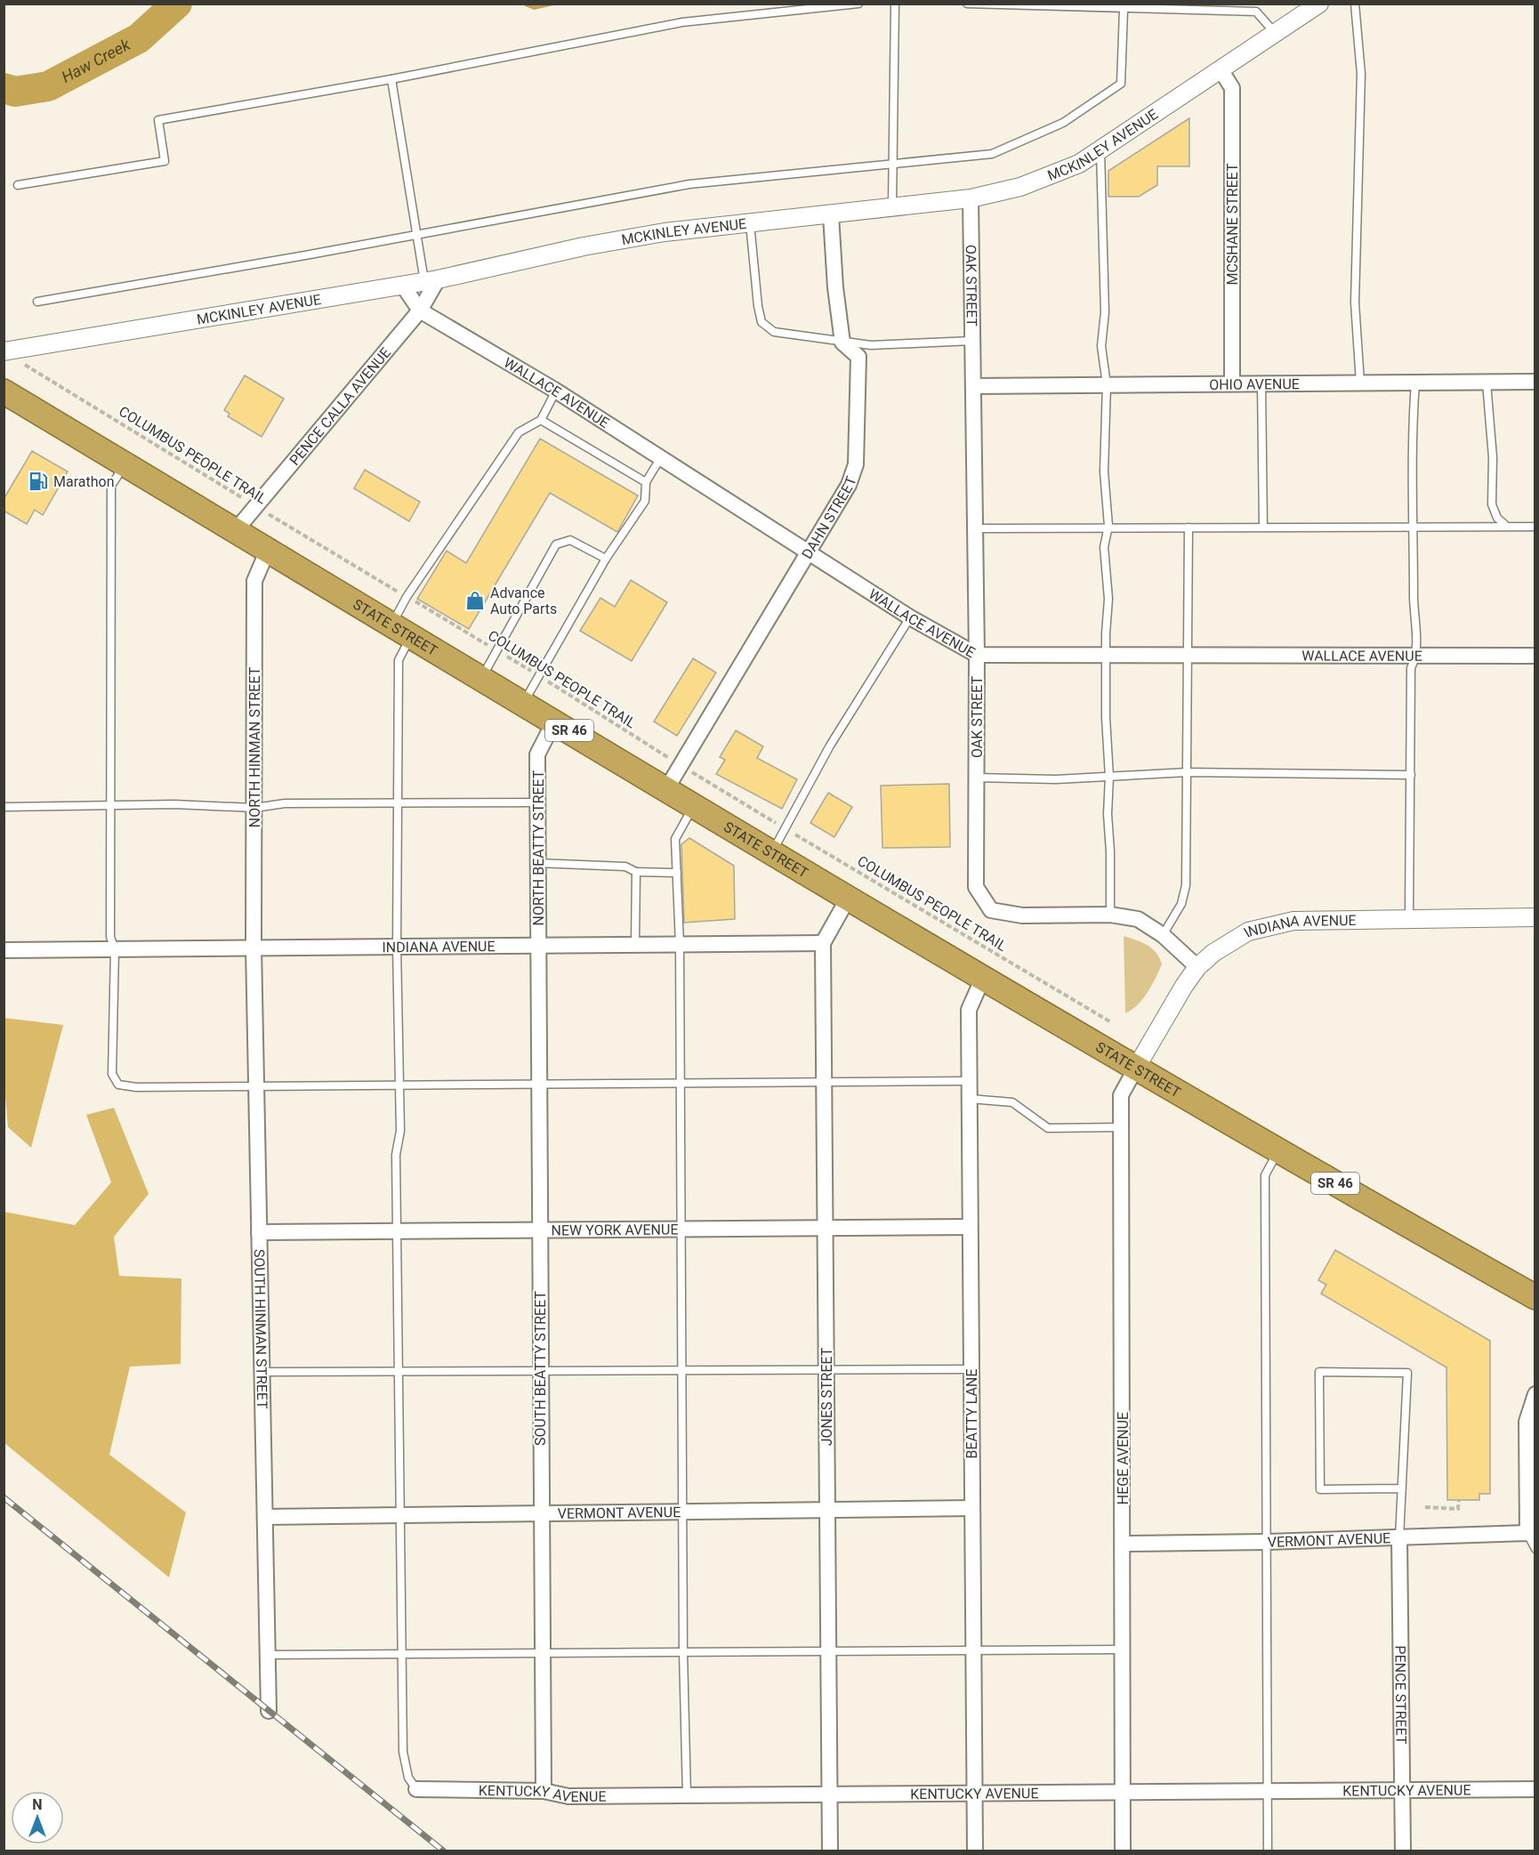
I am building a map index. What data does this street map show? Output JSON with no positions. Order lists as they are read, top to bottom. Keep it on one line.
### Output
{"streets":{"highway":["STATE STREET","SR 46"],"street":["MCKINLEY AVENUE","MCSHANE STREET","OAK STREET","OHIO AVENUE","WALLACE AVENUE","PENCE CALLA AVENUE","DAHN STREET","NORTH HINMAN STREET","NORTH BEATTY STREET","INDIANA AVENUE","NEW YORK AVENUE","SOUTH HINMAN STREET","SOUTH BEATTY STREET","JONES STREET","BEATTY LANE","HEGE AVENUE","VERMONT AVENUE","PENCE STREET","KENTUCKY AVENUE"],"path":["COLUMBUS PEOPLE TRAIL"]},"crossings":[["MCKINLEY AVENUE","MCSHANE STREET"],["MCKINLEY AVENUE","OAK STREET"],["MCKINLEY AVENUE","WALLACE AVENUE"],["MCKINLEY AVENUE","PENCE CALLA AVENUE"],["MCSHANE STREET","OHIO AVENUE"],["OAK STREET","OHIO AVENUE"],["OAK STREET","WALLACE AVENUE"],["OAK STREET","INDIANA AVENUE"],["WALLACE AVENUE","PENCE CALLA AVENUE"],["WALLACE AVENUE","DAHN STREET"],["PENCE CALLA AVENUE","COLUMBUS PEOPLE TRAIL"],["PENCE CALLA AVENUE","STATE STREET"],["COLUMBUS PEOPLE TRAIL","DAHN STREET"],["DAHN STREET","STATE STREET"],["STATE STREET","NORTH HINMAN STREET"],["STATE STREET","NORTH BEATTY STREET"],["STATE STREET","INDIANA AVENUE"],["STATE STREET","BEATTY LANE"],["STATE STREET","HEGE AVENUE"],["NORTH HINMAN STREET","INDIANA AVENUE"],["NORTH HINMAN STREET","SOUTH HINMAN STREET"],["NORTH BEATTY STREET","INDIANA AVENUE"],["NORTH BEATTY STREET","SOUTH BEATTY STREET"],["INDIANA AVENUE","SOUTH HINMAN STREET"],["INDIANA AVENUE","SOUTH BEATTY STREET"],["INDIANA AVENUE","JONES STREET"],["INDIANA AVENUE","HEGE AVENUE"],["NEW YORK AVENUE","SOUTH HINMAN STREET"],["NEW YORK AVENUE","SOUTH BEATTY STREET"],["NEW YORK AVENUE","JONES STREET"],["NEW YORK AVENUE","BEATTY LANE"],["SOUTH HINMAN STREET","VERMONT AVENUE"],["SOUTH BEATTY STREET","VERMONT AVENUE"],["SOUTH BEATTY STREET","KENTUCKY AVENUE"],["JONES STREET","VERMONT AVENUE"],["JONES STREET","KENTUCKY AVENUE"],["BEATTY LANE","VERMONT AVENUE"],["BEATTY LANE","KENTUCKY AVENUE"],["HEGE AVENUE","VERMONT AVENUE"],["HEGE AVENUE","KENTUCKY AVENUE"],["VERMONT AVENUE","PENCE STREET"],["PENCE STREET","KENTUCKY AVENUE"]],"water":["Haw Creek"],"places":{"fuel station":["Marathon"],"shop":["Advance Auto Parts"]},"north":"top"}
